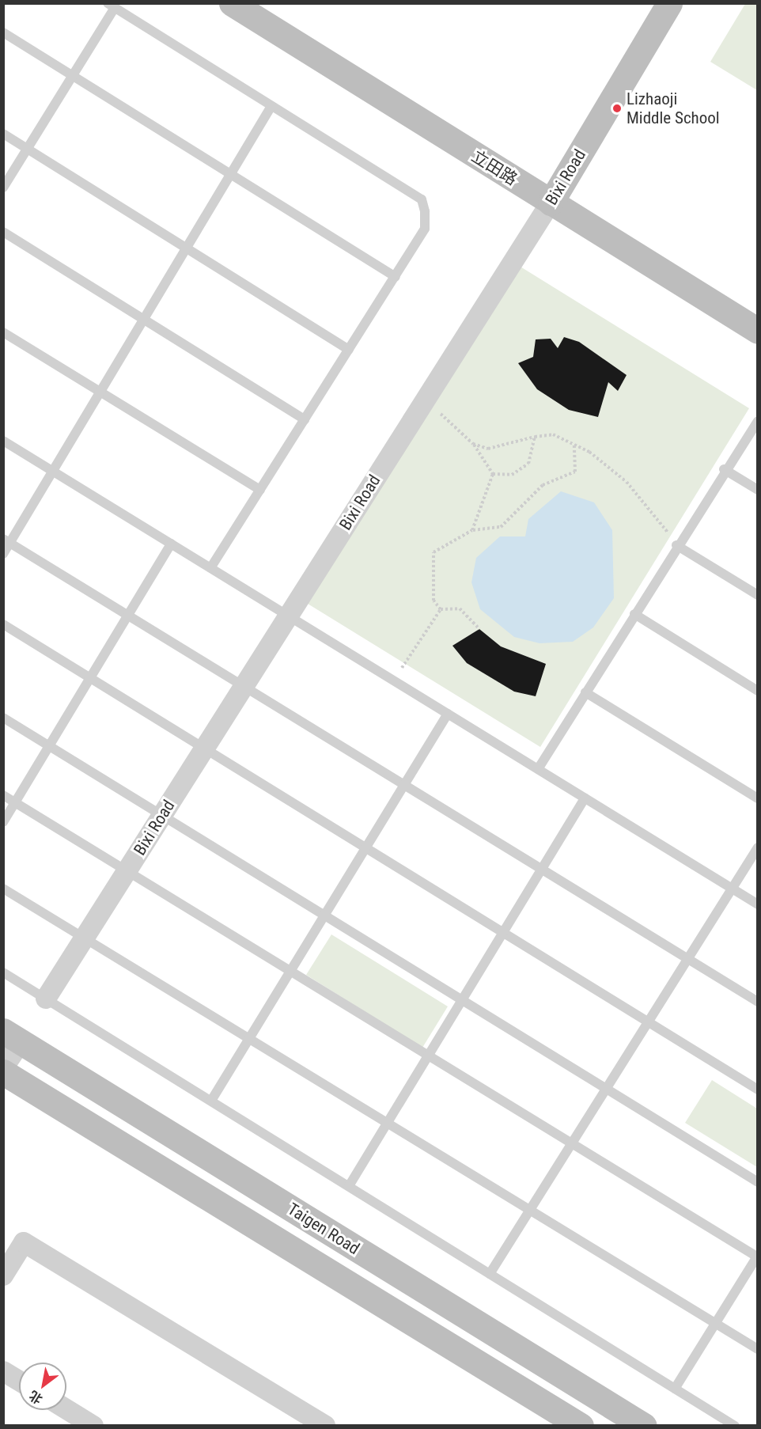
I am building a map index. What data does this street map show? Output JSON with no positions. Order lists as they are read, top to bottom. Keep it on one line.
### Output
{"streets":{"street":["立田路","Bixi Road","Taigen Road"]},"crossings":[["立田路","Bixi Road"]],"places":["Lizhaoji Middle School"],"north":"bottom left"}
